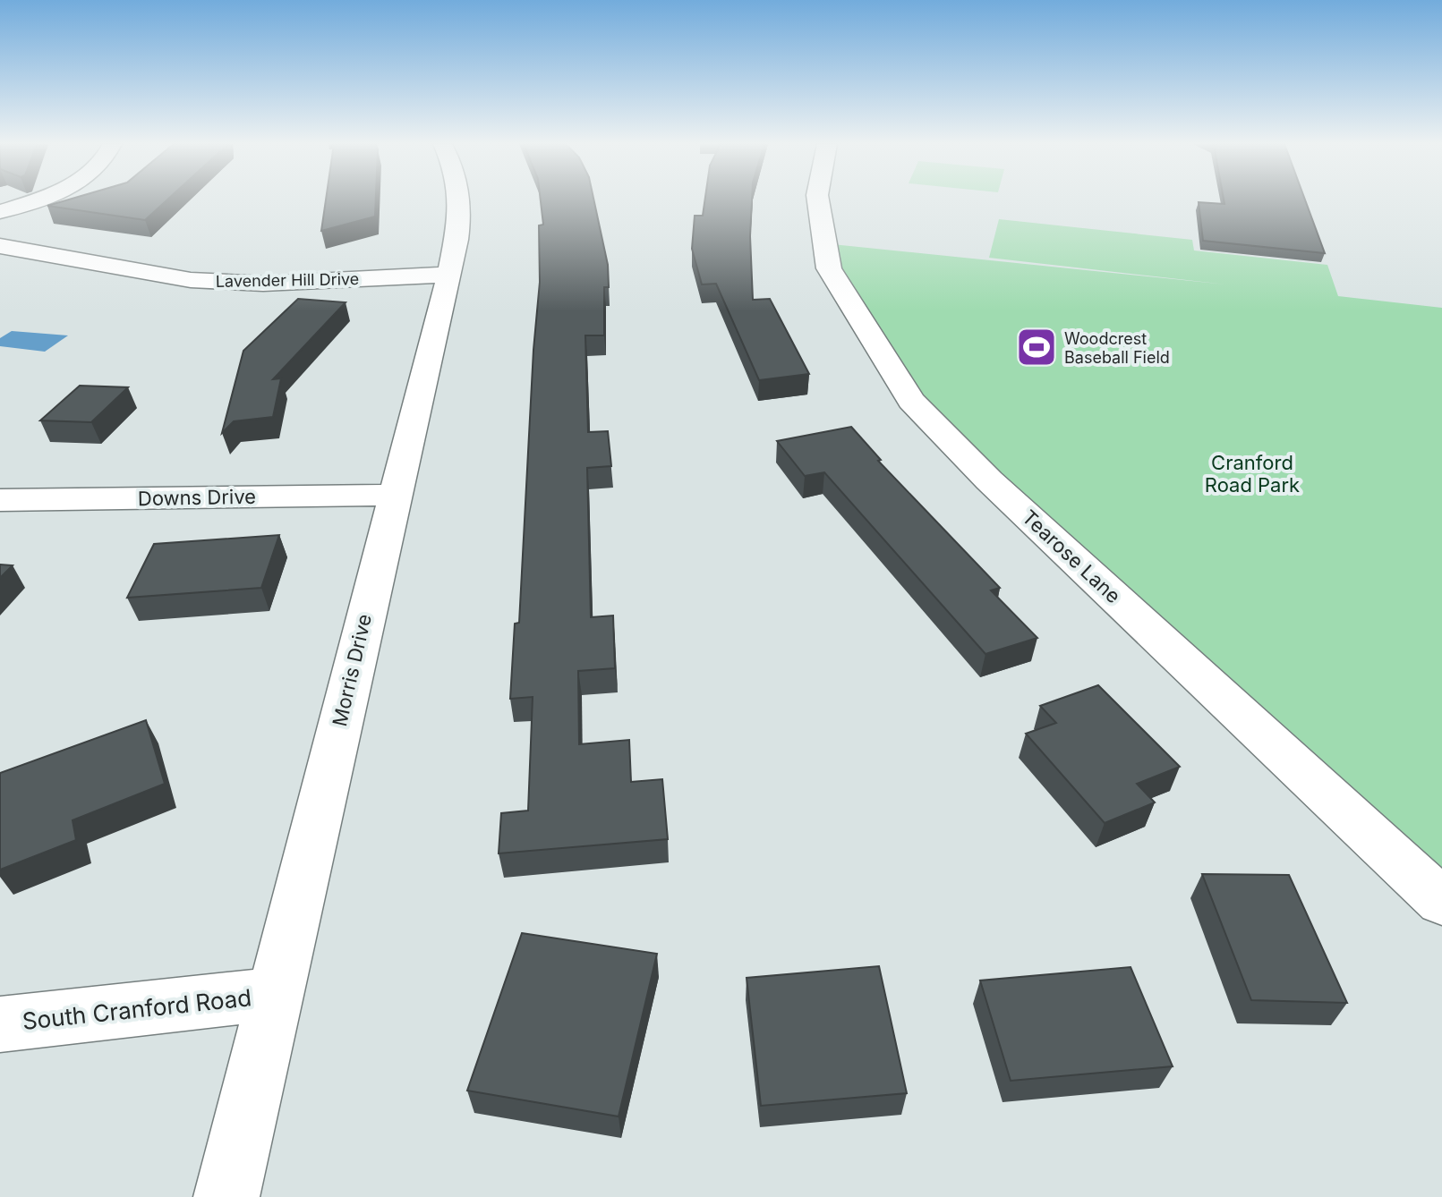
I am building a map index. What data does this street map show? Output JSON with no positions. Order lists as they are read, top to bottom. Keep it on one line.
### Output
{"streets":{"street":["Lavender Hill Drive","Downs Drive","Tearose Lane","Morris Drive","South Cranford Road"]},"crossings":[["Lavender Hill Drive","Morris Drive"],["Downs Drive","Morris Drive"],["Morris Drive","South Cranford Road"]],"parks":["Cranford Road Park"],"places":{"sports":["Woodcrest Baseball Field"]}}
